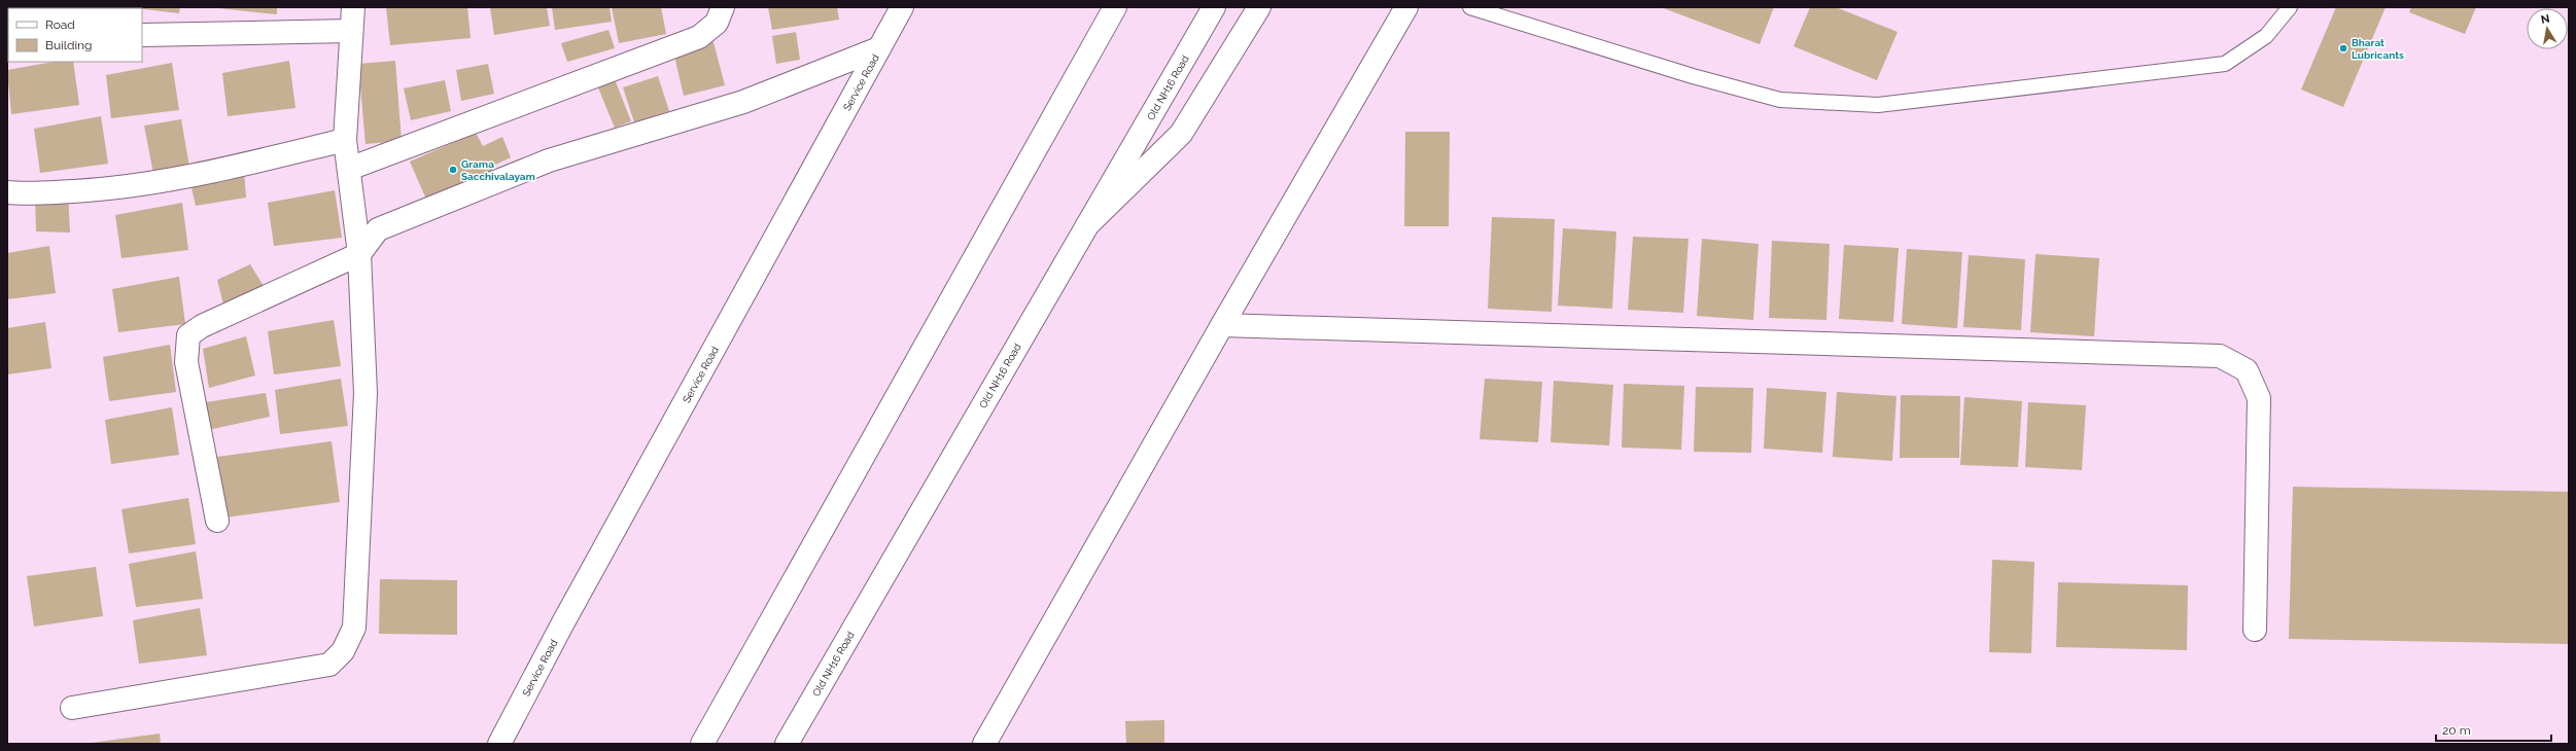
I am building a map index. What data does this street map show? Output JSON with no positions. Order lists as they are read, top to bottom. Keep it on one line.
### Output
{"streets":{"main road":["Service Road","Old NH16 Road"]},"places":["Bharat Lubricants","Grama Sacchivalayam"],"legend":["Road","Building"],"scale_bar":"20 m","north":"top"}
